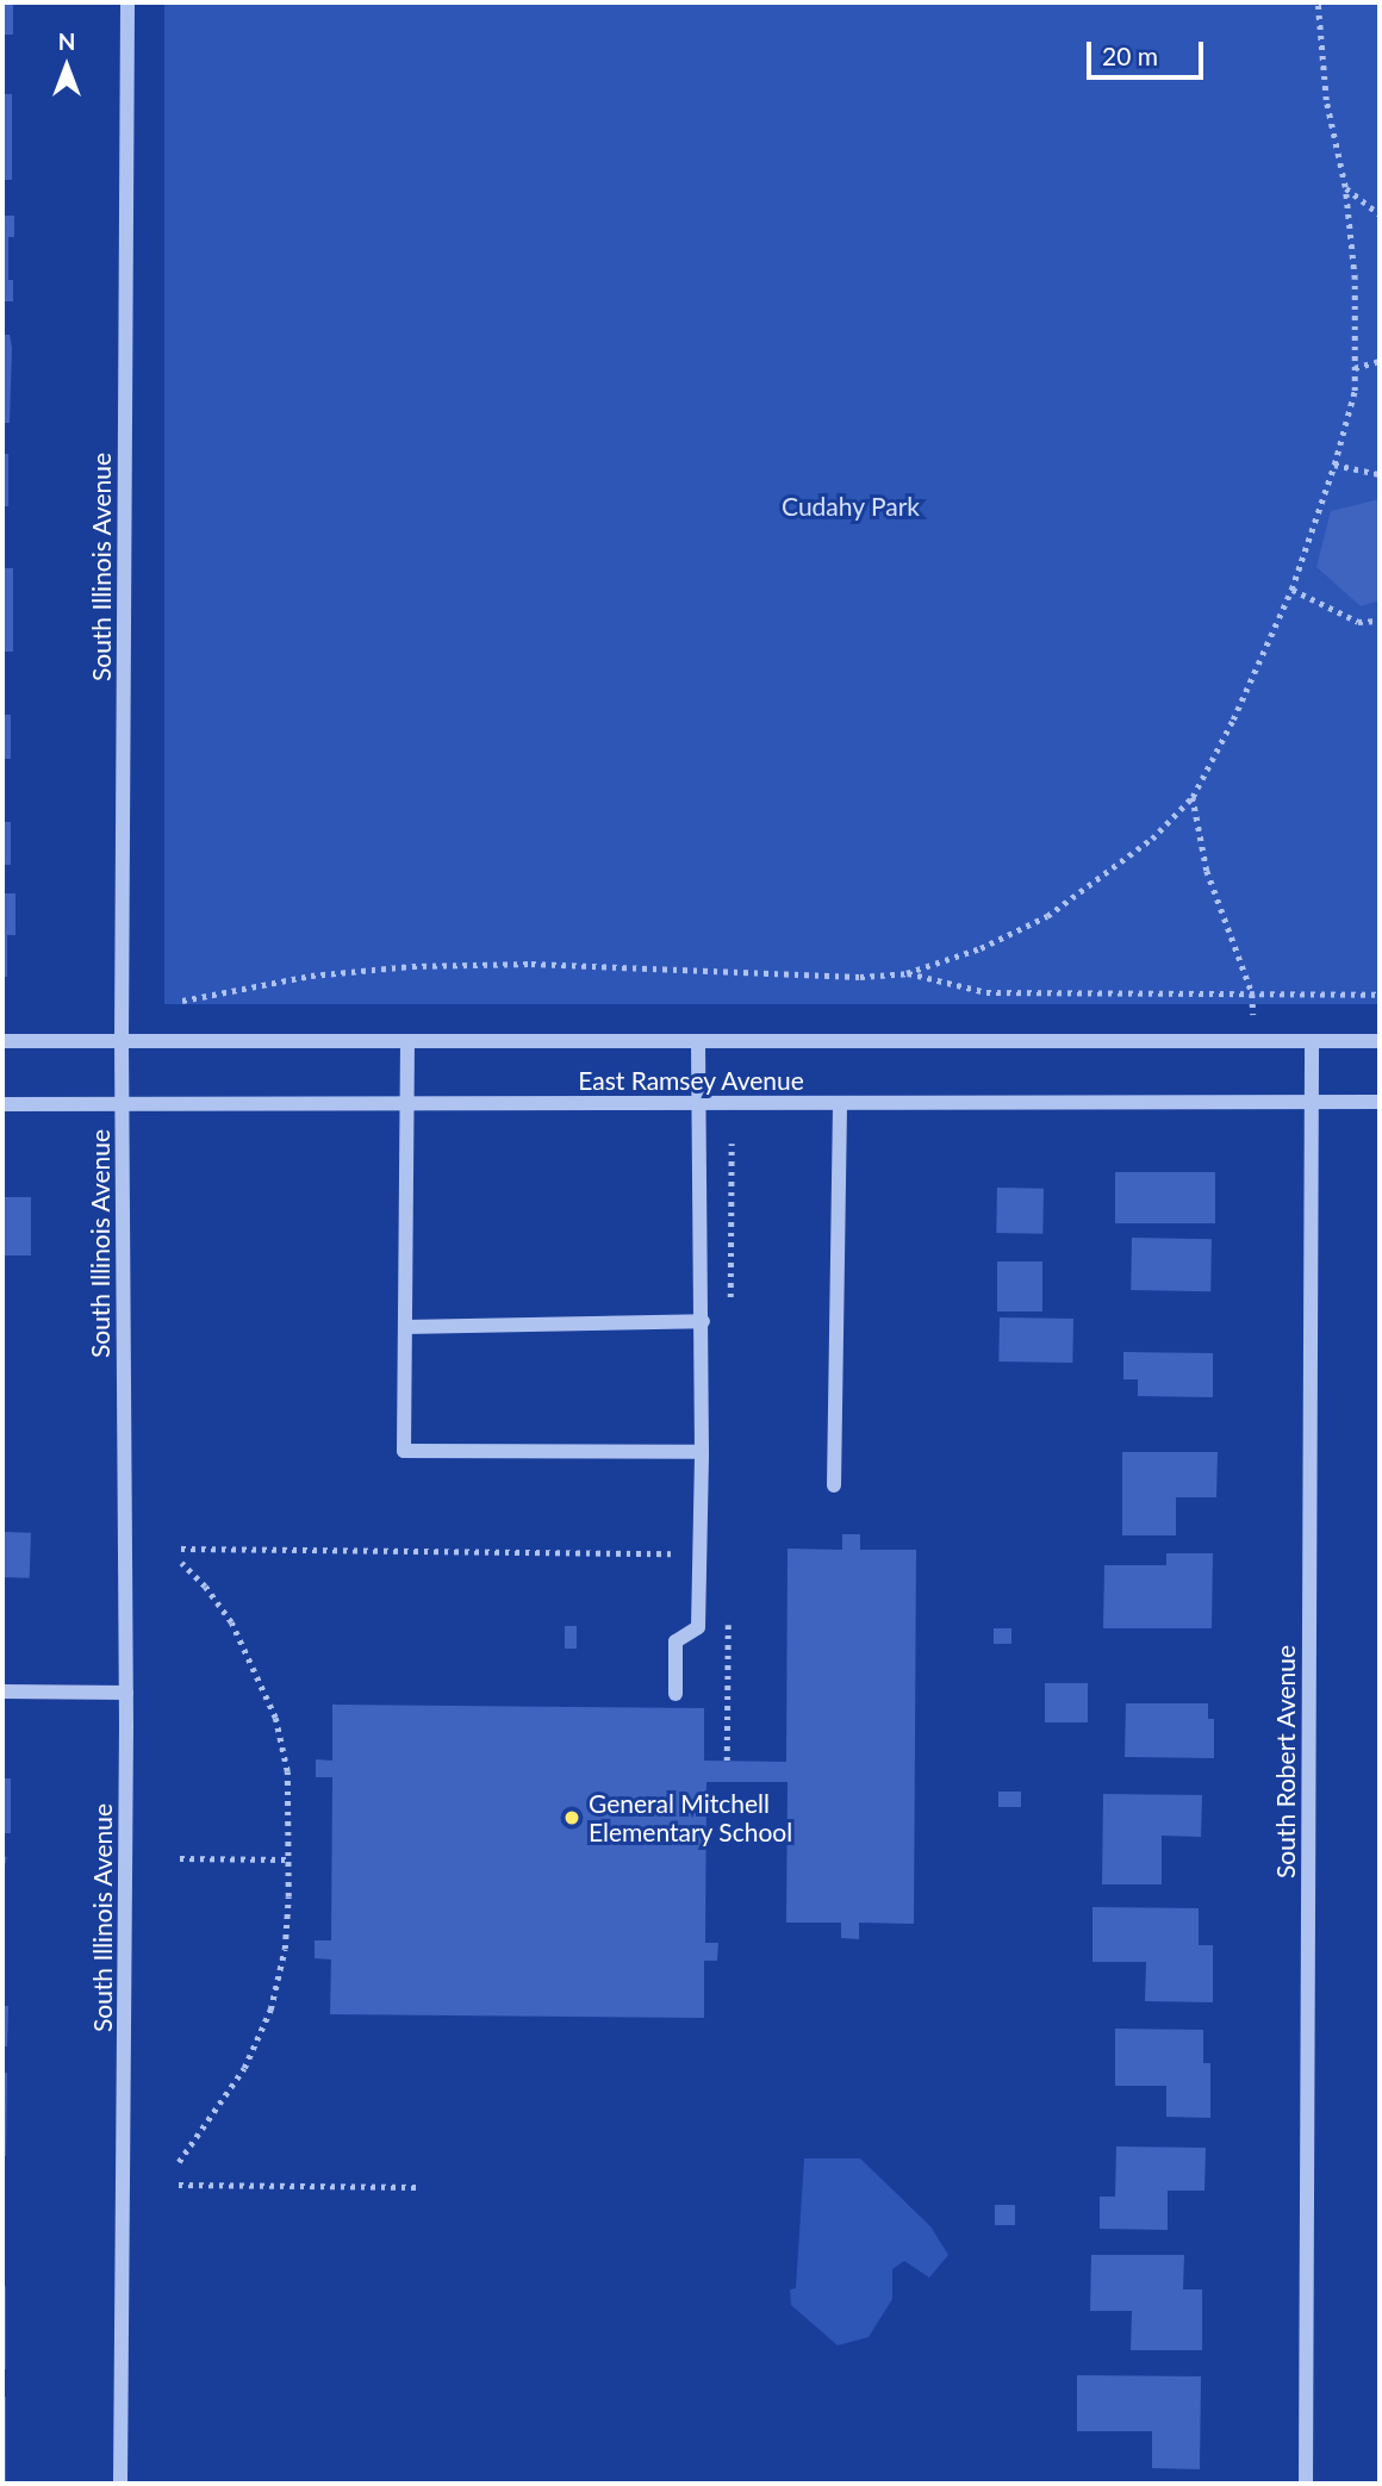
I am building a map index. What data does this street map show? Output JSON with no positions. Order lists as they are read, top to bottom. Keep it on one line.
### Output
{"streets":{"street":["South Illinois Avenue","East Ramsey Avenue","South Robert Avenue"]},"crossings":[["South Illinois Avenue","East Ramsey Avenue"],["East Ramsey Avenue","South Robert Avenue"]],"parks":["Cudahy Park"],"places":["General Mitchell Elementary School"],"scale_bar":"20 m","north":"top"}
